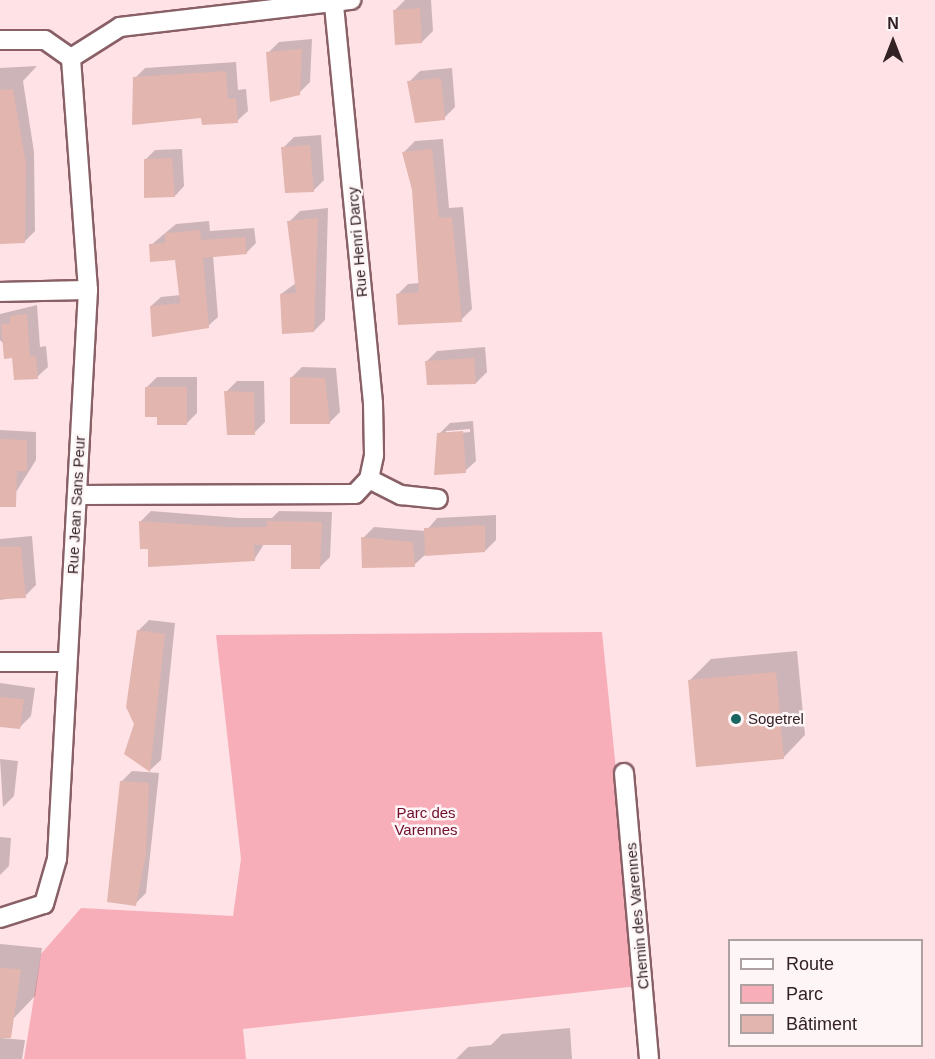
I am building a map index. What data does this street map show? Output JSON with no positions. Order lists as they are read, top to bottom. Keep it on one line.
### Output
{"streets":{"street":["Rue Henri Darcy","Rue Jean Sans Peur","Chemin des Varennes"]},"crossings":[["Rue Henri Darcy","Rue Jean Sans Peur"]],"parks":["Parc des Varennes"],"places":["Sogetrel"],"legend":["Route","Parc","Bâtiment"],"north":"top"}
